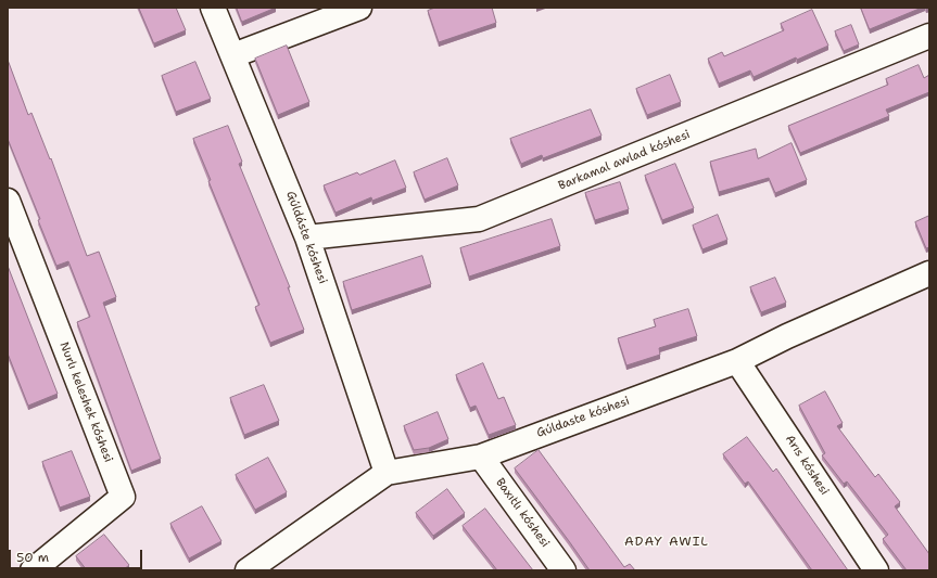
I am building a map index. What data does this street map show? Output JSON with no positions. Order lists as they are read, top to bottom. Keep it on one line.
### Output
{"streets":{"street":["Barkamal awlad kóshesi","Gúldáste kóshesi","Nurlı keleshek kóshesi","Gúldaste kóshesi","Arıs kóshesi","Baxıtlı kóshesi"]},"crossings":[["Barkamal awlad kóshesi","Gúldáste kóshesi"],["Gúldáste kóshesi","Gúldaste kóshesi"],["Gúldaste kóshesi","Arıs kóshesi"],["Gúldaste kóshesi","Baxıtlı kóshesi"]],"districts":["ADAY AWIL"],"scale_bar":"50 m"}
